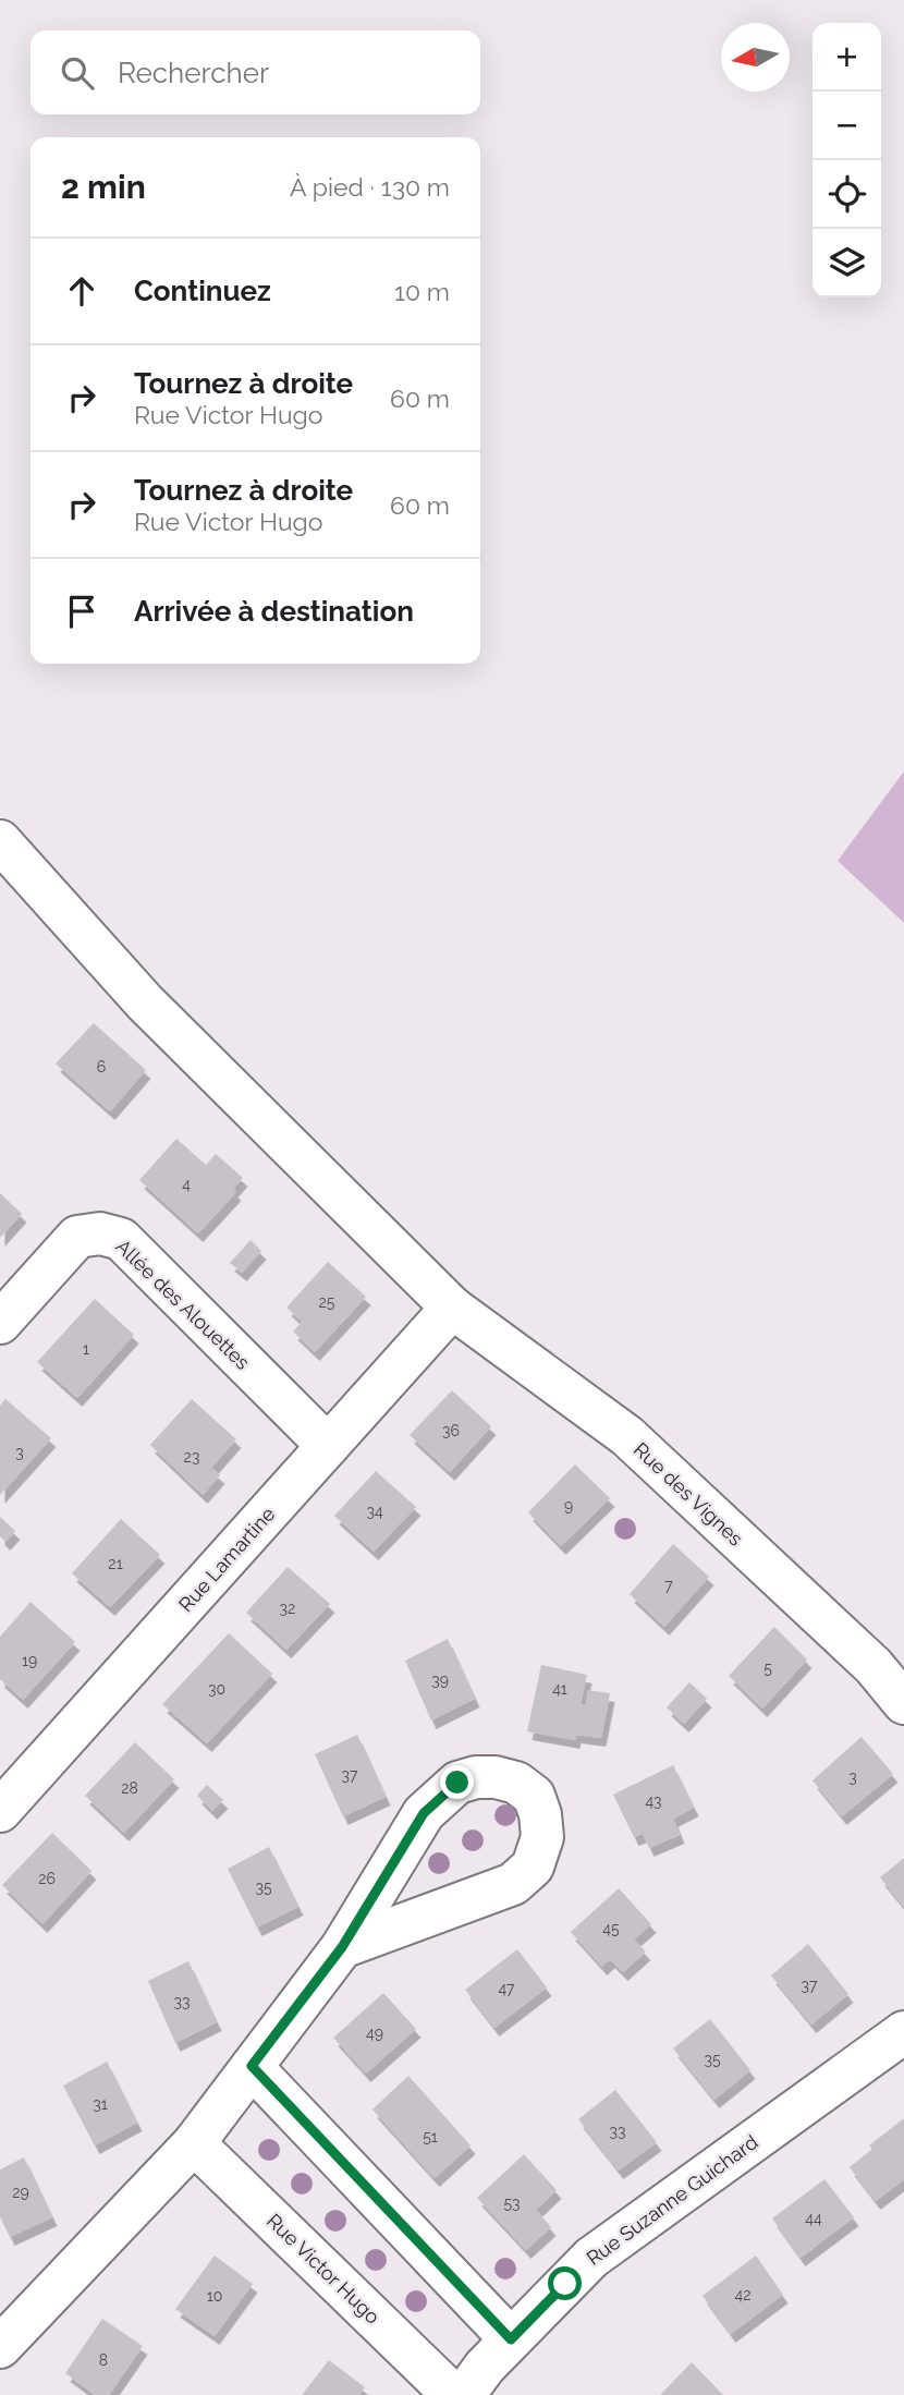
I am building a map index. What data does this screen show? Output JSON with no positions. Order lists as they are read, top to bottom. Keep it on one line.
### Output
{"streets":{"street":["Allée des Alouettes","Rue des Vignes","Rue Lamartine","Rue Suzanne Guichard","Rue Victor Hugo"]},"crossings":[["Allée des Alouettes","Rue Lamartine"],["Rue des Vignes","Rue Lamartine"]],"house_numbers":["6","4","25","1","36","3","23","9","34","21","7","32","19","5","39","30","41","37","3","28","43","26","35","45","37","47","33","49","35","31","33","51","29","53","44","42","10","8"],"north":"left","page":{"map_buttons":["+","−"],"search":"Rechercher","heading":["2 min","À pied · 130 m"],"list":[["Continuez","10 m"],["Tournez à droite","Rue Victor Hugo","60 m"],["Tournez à droite","Rue Victor Hugo","60 m"],"Arrivée à destination"]}}
